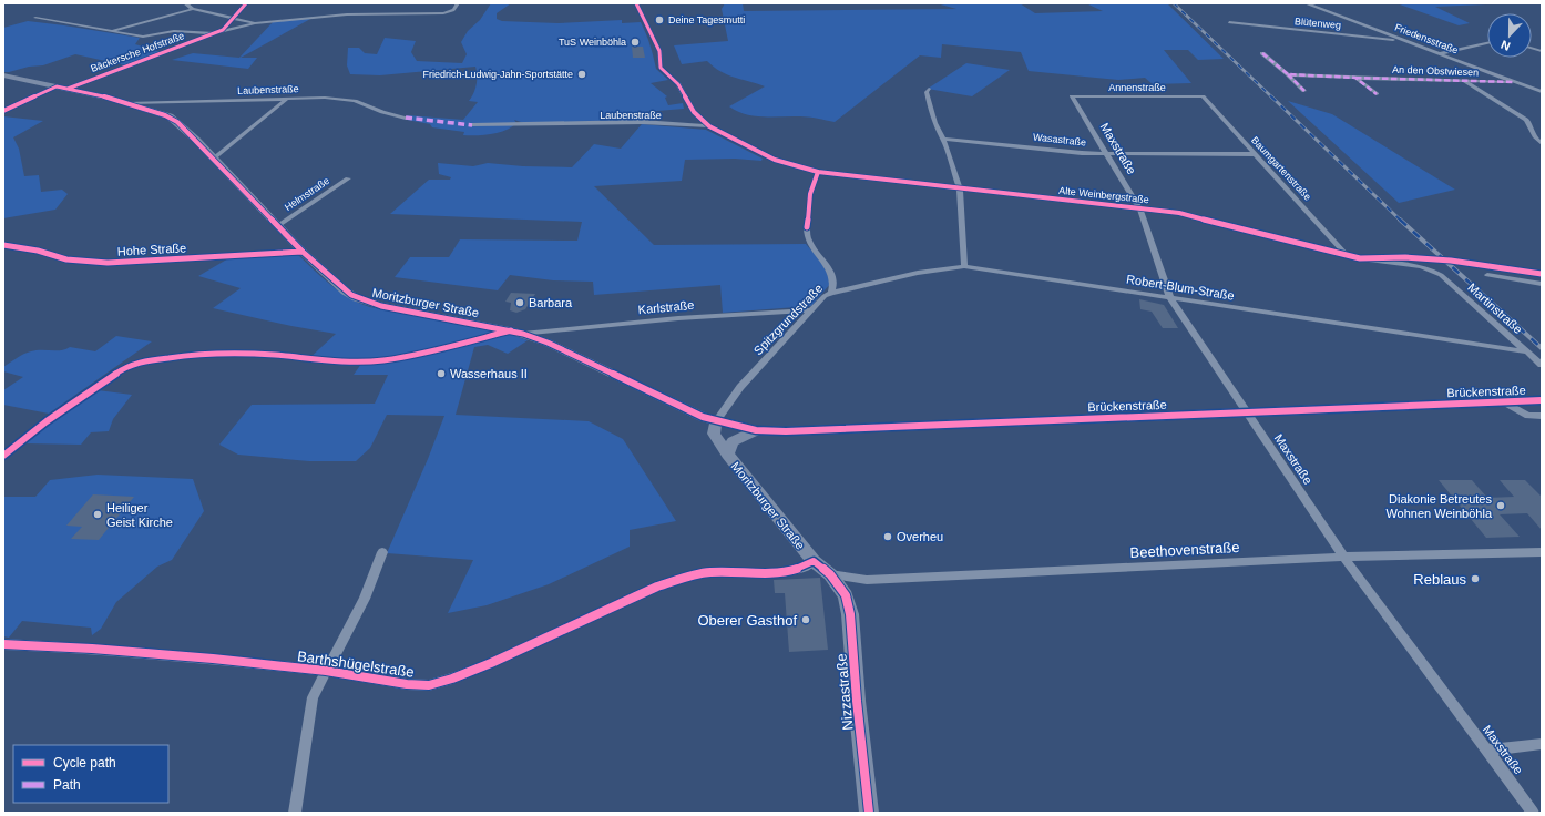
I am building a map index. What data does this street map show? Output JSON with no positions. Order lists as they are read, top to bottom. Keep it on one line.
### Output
{"streets":{"main road":["Moritzburger Straße","Brückenstraße","Nizzastraße"],"street":["Blütenweg","Friedensstraße","Bäckersche Hofstraße","An den Obstwiesen","Annenstraße","Laubenstraße","Wasastraße","Maxstraße","Baumgartenstraße","Helmstraße","Alte Weinbergstraße","Hohe Straße","Robert-Blum-Straße","Karlstraße","Martinstraße","Spitzgrundstraße","Beethovenstraße","Barthshügelstraße"]},"crossings":[["Blütenweg","Friedensstraße"],["Friedensstraße","An den Obstwiesen"],["Bäckersche Hofstraße","Moritzburger Straße"],["Annenstraße","Maxstraße"],["Annenstraße","Baumgartenstraße"],["Laubenstraße","Alte Weinbergstraße"],["Laubenstraße","Moritzburger Straße"],["Wasastraße","Maxstraße"],["Wasastraße","Baumgartenstraße"],["Maxstraße","Alte Weinbergstraße"],["Maxstraße","Robert-Blum-Straße"],["Maxstraße","Brückenstraße"],["Maxstraße","Beethovenstraße"],["Baumgartenstraße","Alte Weinbergstraße"],["Helmstraße","Moritzburger Straße"],["Alte Weinbergstraße","Martinstraße"],["Hohe Straße","Moritzburger Straße"],["Robert-Blum-Straße","Martinstraße"],["Robert-Blum-Straße","Spitzgrundstraße"],["Moritzburger Straße","Karlstraße"],["Moritzburger Straße","Spitzgrundstraße"],["Moritzburger Straße","Brückenstraße"],["Moritzburger Straße","Beethovenstraße"],["Moritzburger Straße","Barthshügelstraße"],["Moritzburger Straße","Nizzastraße"],["Karlstraße","Spitzgrundstraße"],["Spitzgrundstraße","Brückenstraße"],["Beethovenstraße","Nizzastraße"]],"places":["Deine Tagesmutti","TuS Weinböhla","Friedrich-Ludwig-Jahn-Sportstätte","Barbara","Wasserhaus II","Diakonie Betreutes Wohnen Weinböhla","Heiliger Geist Kirche","Overheu","Reblaus","Oberer Gasthof"],"legend":["Cycle path","Path"],"north":"bottom"}
